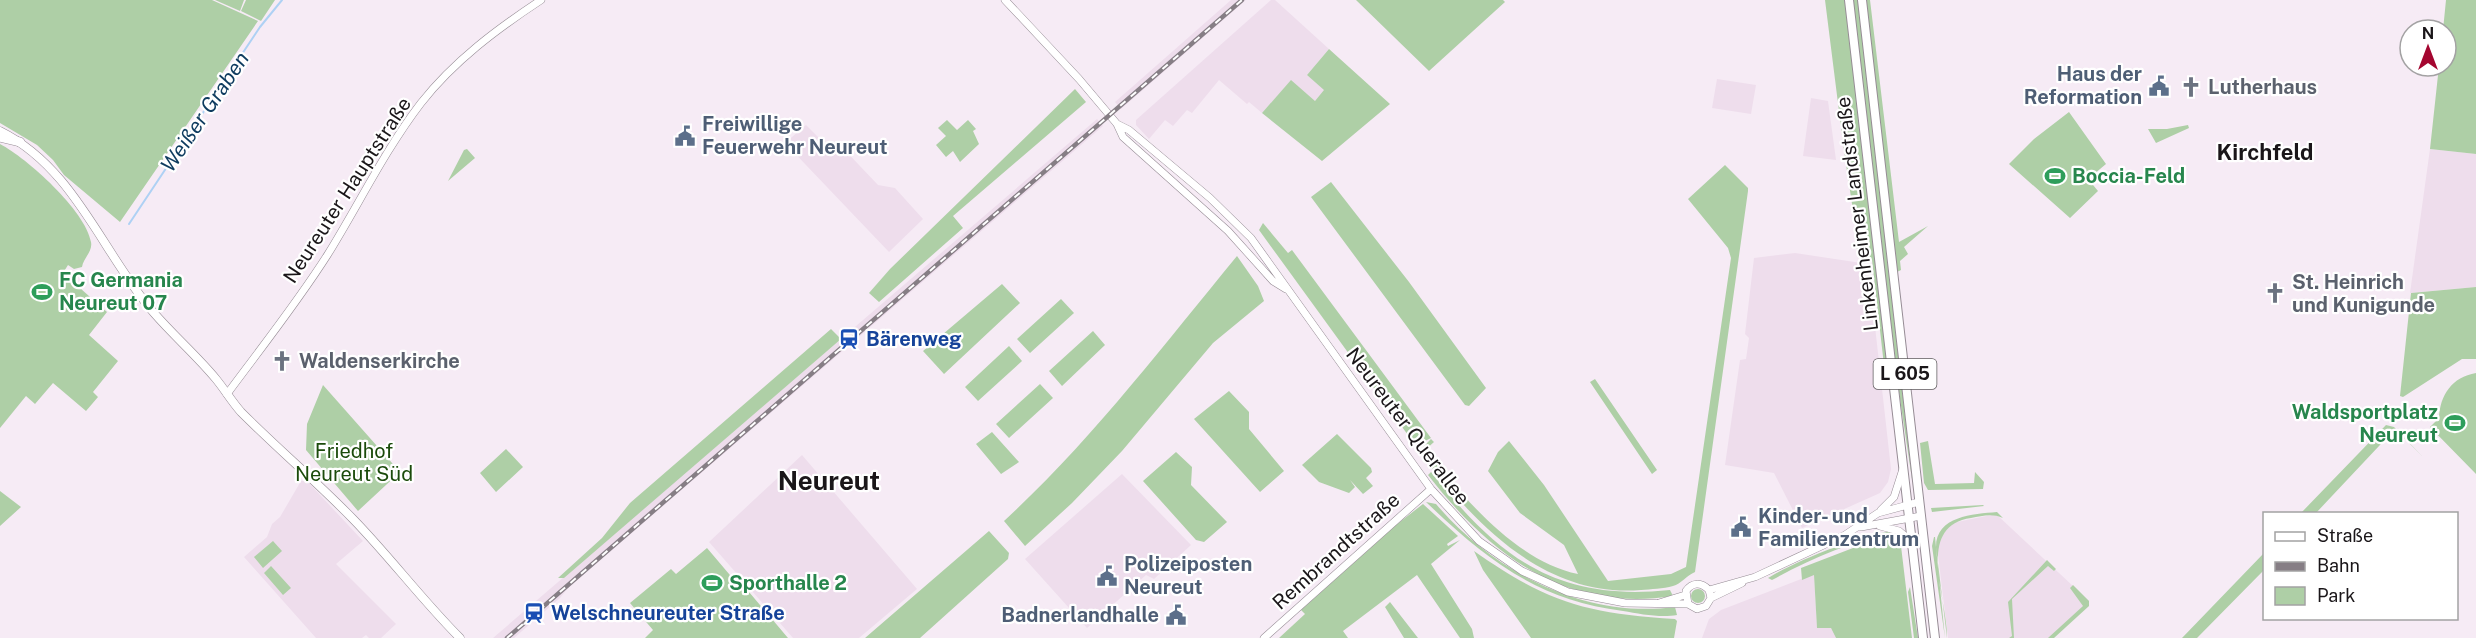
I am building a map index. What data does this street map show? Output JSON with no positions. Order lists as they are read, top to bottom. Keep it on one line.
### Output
{"streets":{"main road":["Linkenheimer Landstraße","L 605"],"street":["Neureuter Hauptstraße","Neureuter Querallee","Rembrandtstraße"]},"crossings":[["Linkenheimer Landstraße","Neureuter Querallee"],["Neureuter Querallee","Rembrandtstraße"]],"districts":["Kirchfeld","Neureut"],"water":["Weißer Graben"],"parks":["Friedhof Neureut Süd"],"places":{"public building":["Haus der Reformation","Freiwillige Feuerwehr Neureut","Kinder- und Familienzentrum","Polizeiposten Neureut","Badnerlandhalle"],"church":["Lutherhaus","St. Heinrich und Kunigunde","Waldenserkirche"],"sports":["Boccia-Feld","FC Germania Neureut 07","Waldsportplatz Neureut","Sporthalle 2"],"station":["Bärenweg","Welschneureuter Straße"]},"legend":["Straße","Bahn","Park"],"north":"top"}
